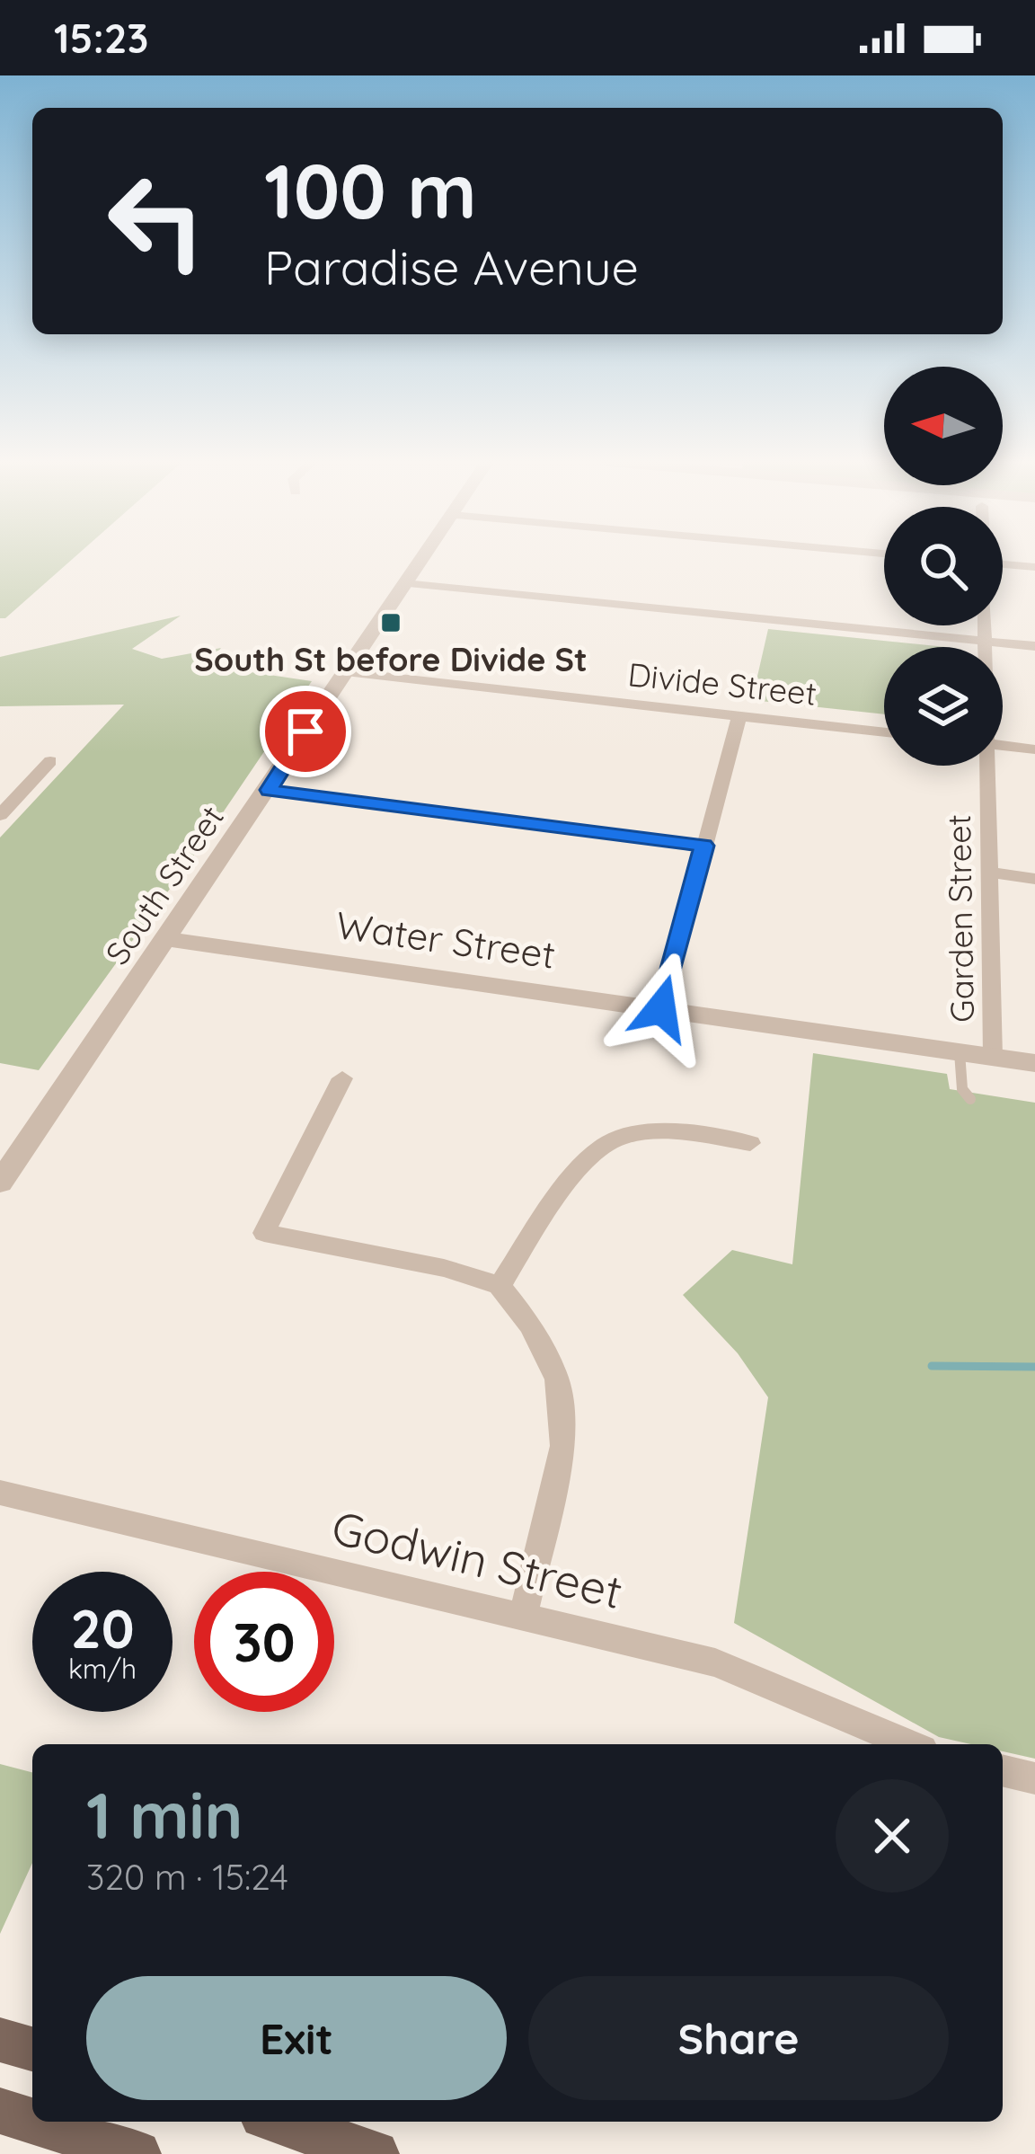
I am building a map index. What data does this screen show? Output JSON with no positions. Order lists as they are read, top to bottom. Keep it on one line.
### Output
{"streets":{"street":["Divide Street","South Street","Garden Street","Water Street","Godwin Street"]},"crossings":[["Divide Street","South Street"],["South Street","Water Street"],["Garden Street","Water Street"]],"places":{"transit":["South St before Divide St"]},"north":"left","page":{"status":"15:23","turn":["100 m","Paradise Avenue"],"speed":"20 km/h","limit":"30","heading":["1 min","320 m · 15:24"],"buttons":["Exit","Share"]}}
